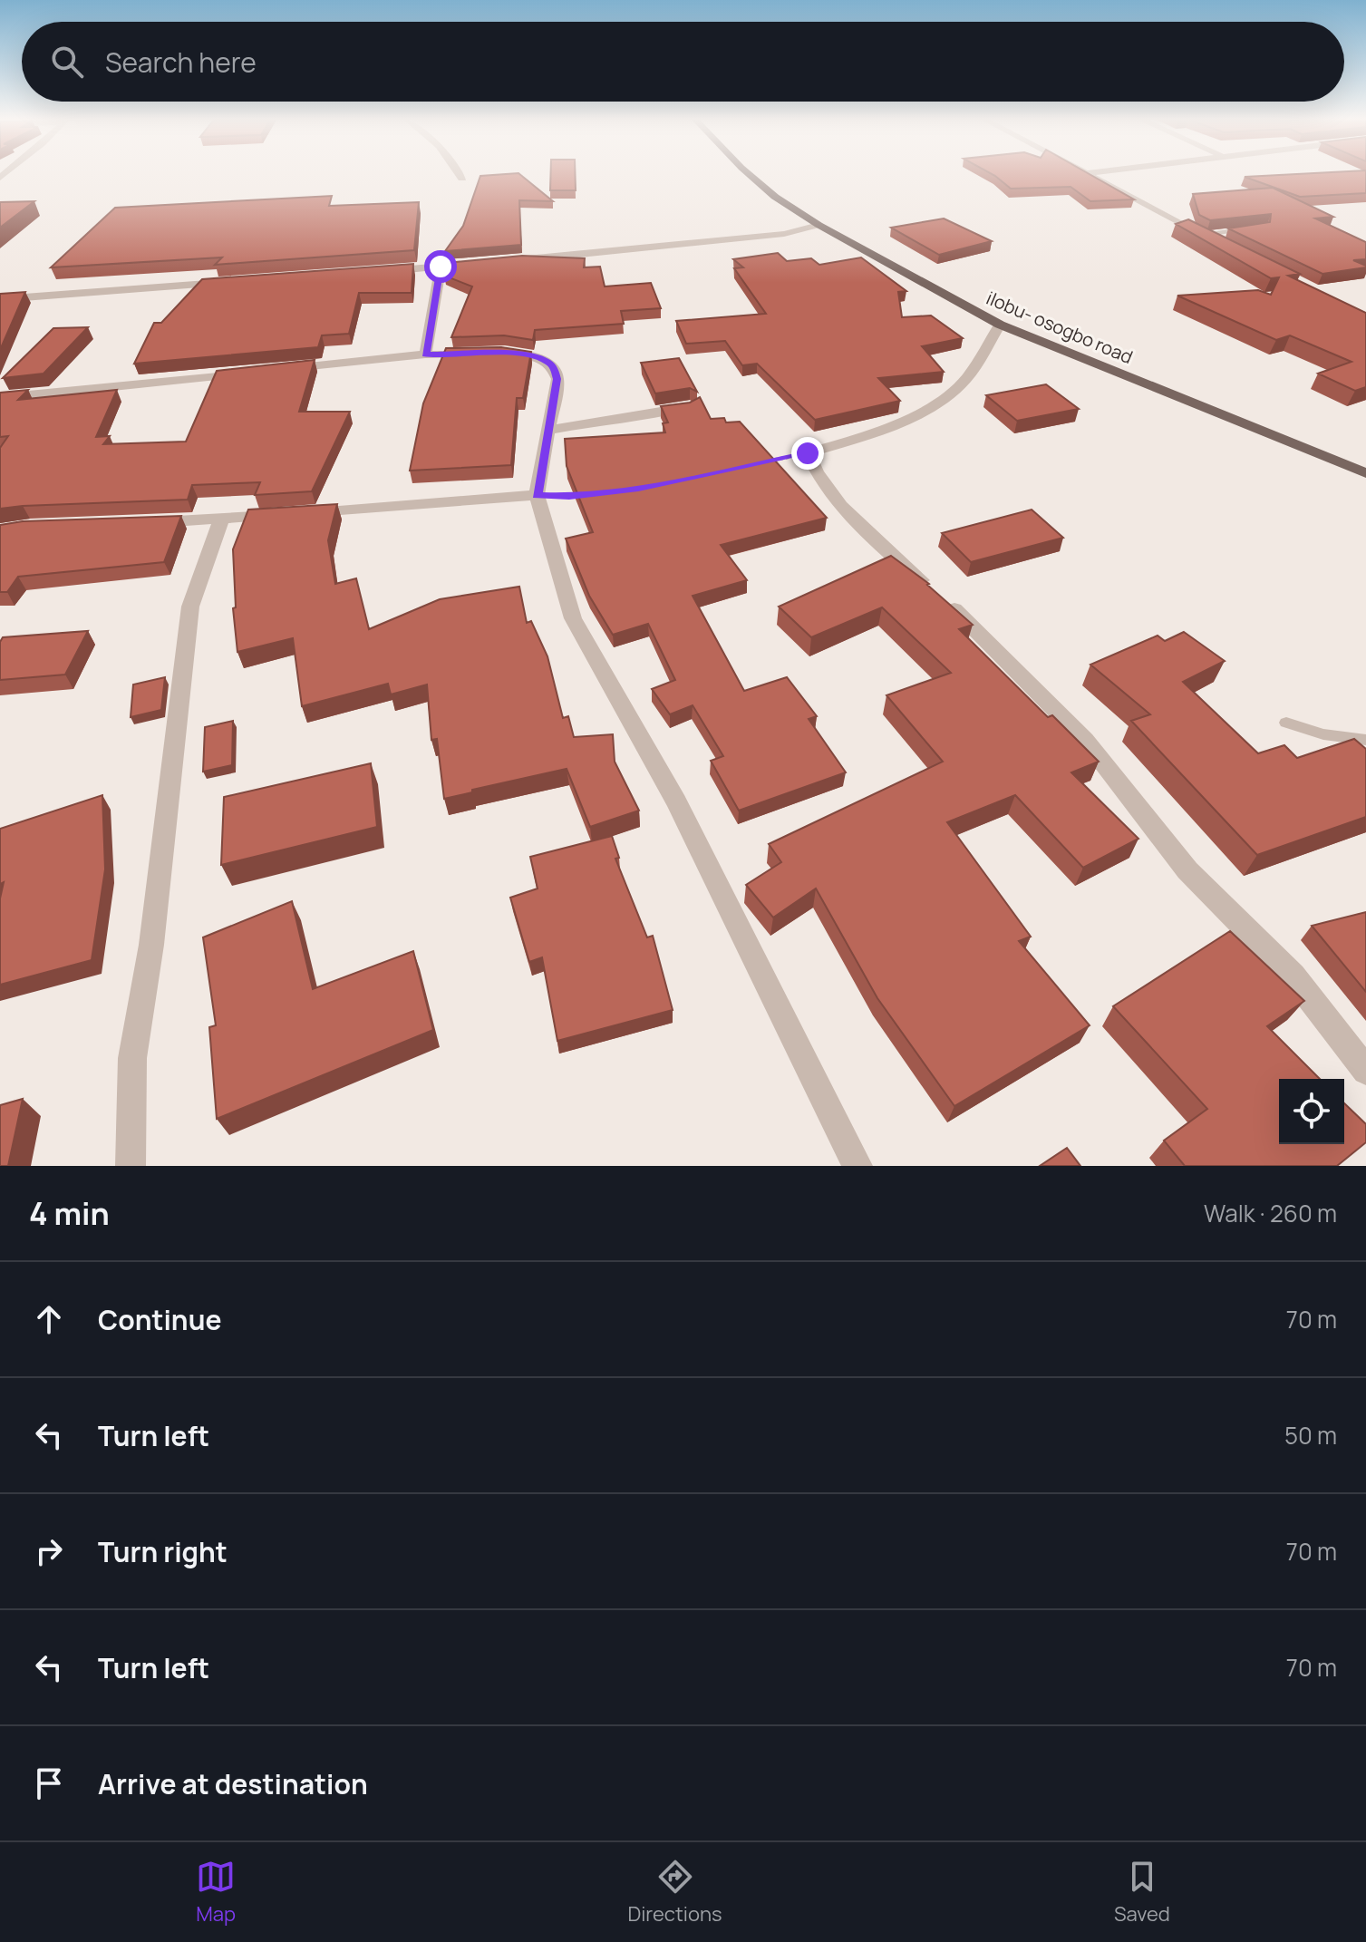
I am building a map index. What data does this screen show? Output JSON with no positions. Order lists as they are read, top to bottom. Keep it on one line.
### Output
{"streets":{"main road":["ilobu- osogbo road"]},"page":{"search":"Search here","heading":["4 min","Walk · 260 m"],"list":[["Continue","70 m"],["Turn left","50 m"],["Turn right","70 m"],["Turn left","70 m"],"Arrive at destination"],"nav":["Map","Directions","Saved"]}}
